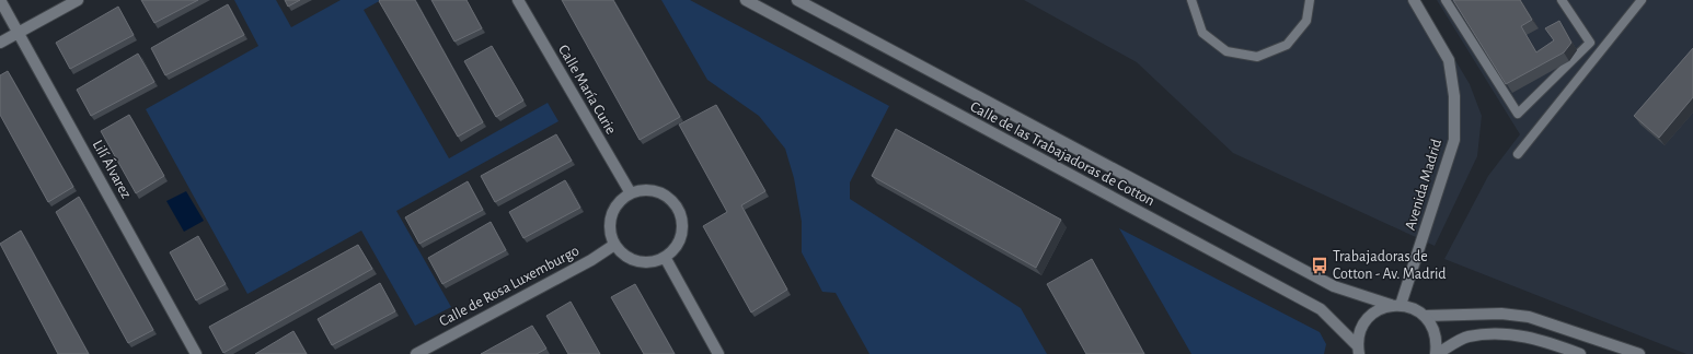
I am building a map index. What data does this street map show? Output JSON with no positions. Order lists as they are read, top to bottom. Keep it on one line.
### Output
{"streets":{"street":["Calle María Curie","Calle de las Trabajadoras de Cotton","Lilí Álvarez","Avenida Madrid","Calle de Rosa Luxemburgo"]},"crossings":[["Calle María Curie","Calle de Rosa Luxemburgo"],["Calle de las Trabajadoras de Cotton","Avenida Madrid"]],"places":{"bus stop":["Trabajadoras de Cotton - Av. Madrid"]}}
